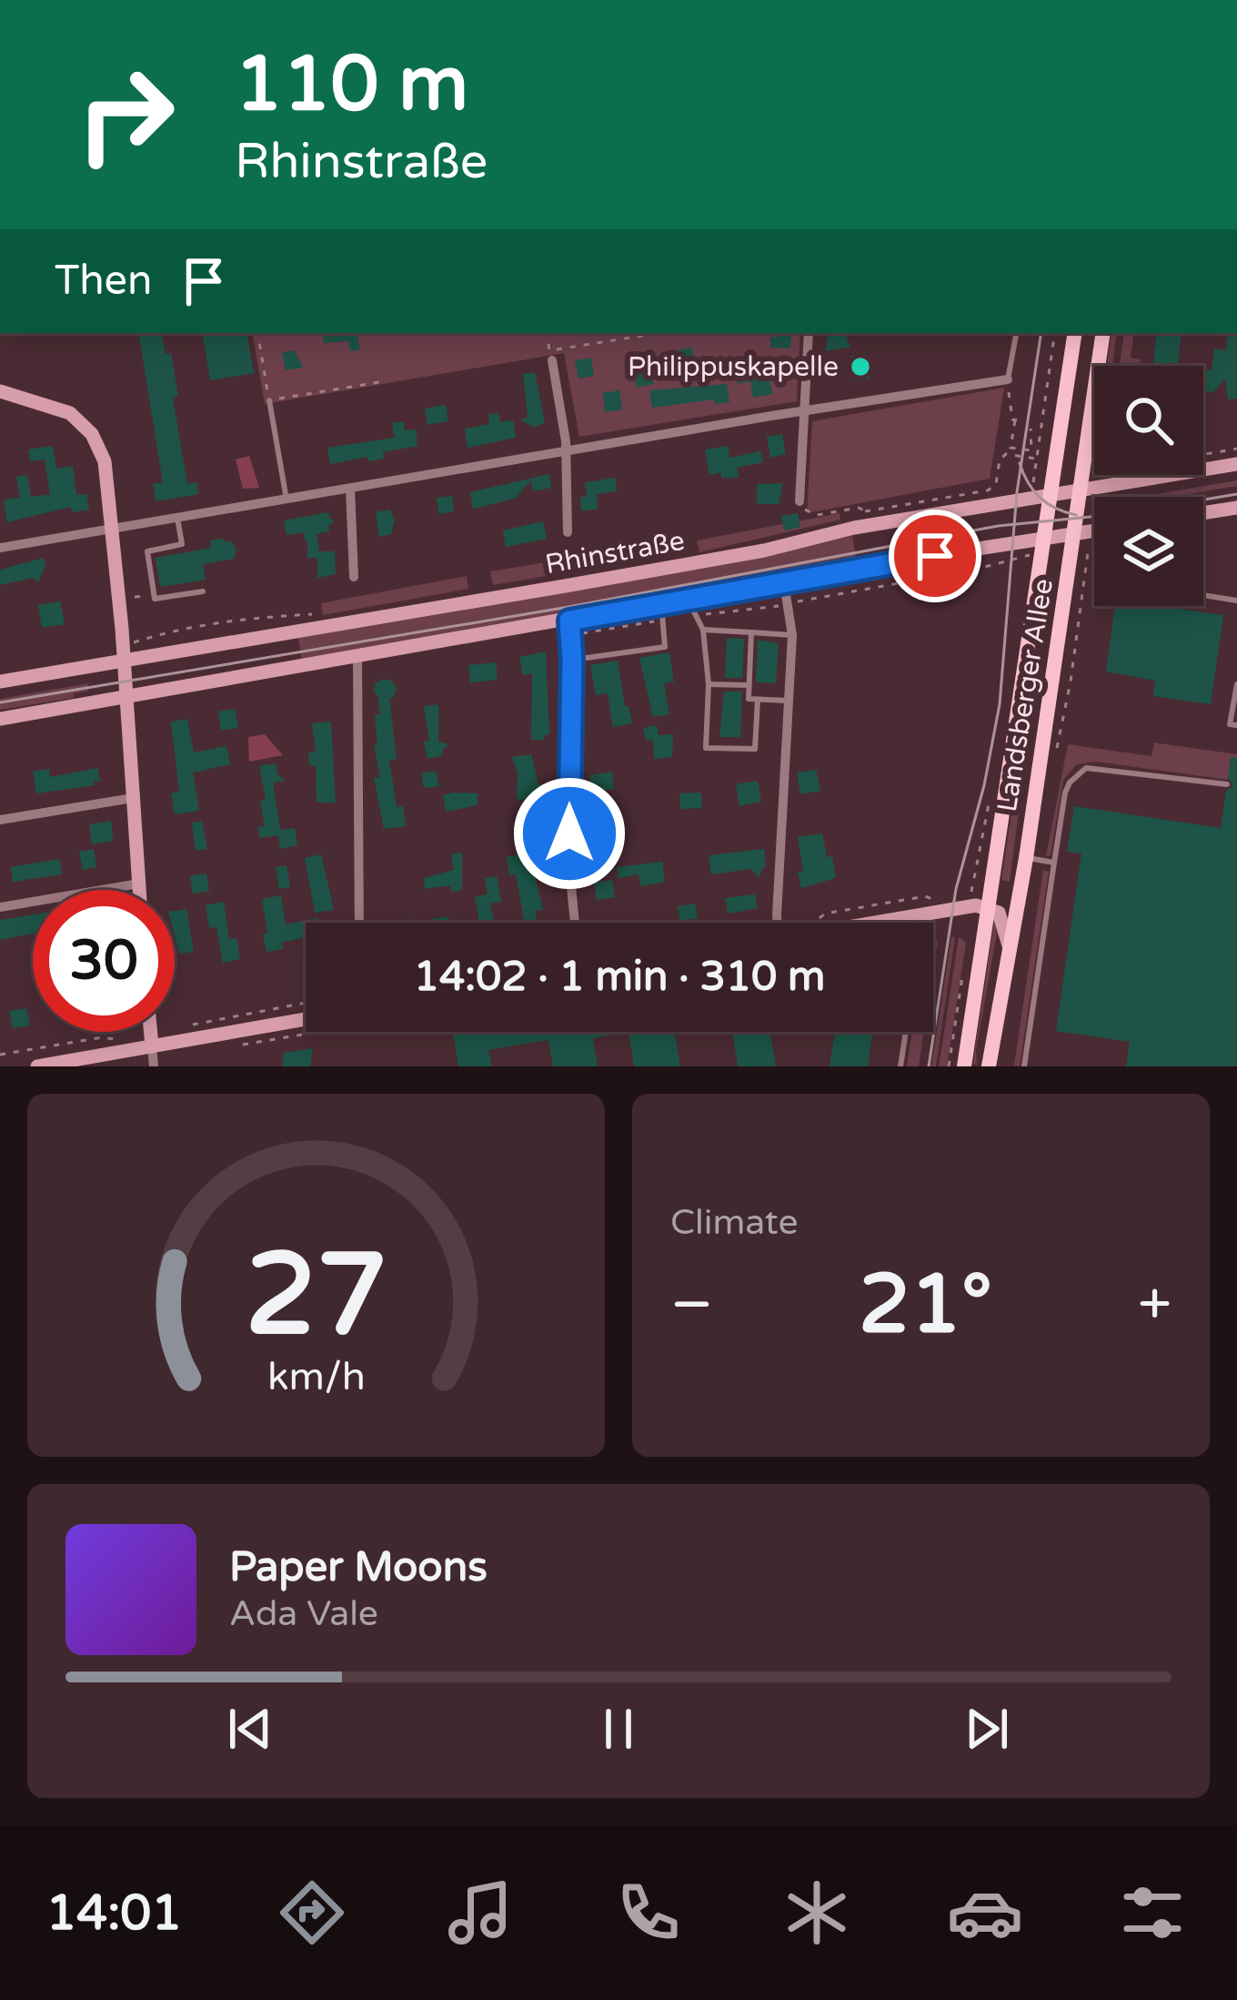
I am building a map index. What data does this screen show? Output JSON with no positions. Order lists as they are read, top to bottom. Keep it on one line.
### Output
{"streets":{"main road":["Rhinstraße","Landsberger Allee"]},"crossings":[["Rhinstraße","Landsberger Allee"]],"places":["Philippuskapelle"],"page":{"turn":["110 m","Rhinstraße"],"then":"Then","limit":"30","trip":"14:02 · 1 min · 310 m","tile":"Climate","heat":["−","21°","+"],"song":["Paper Moons","Ada Vale"],"tabs":"14:01","gauge":["27","km/h"]}}
